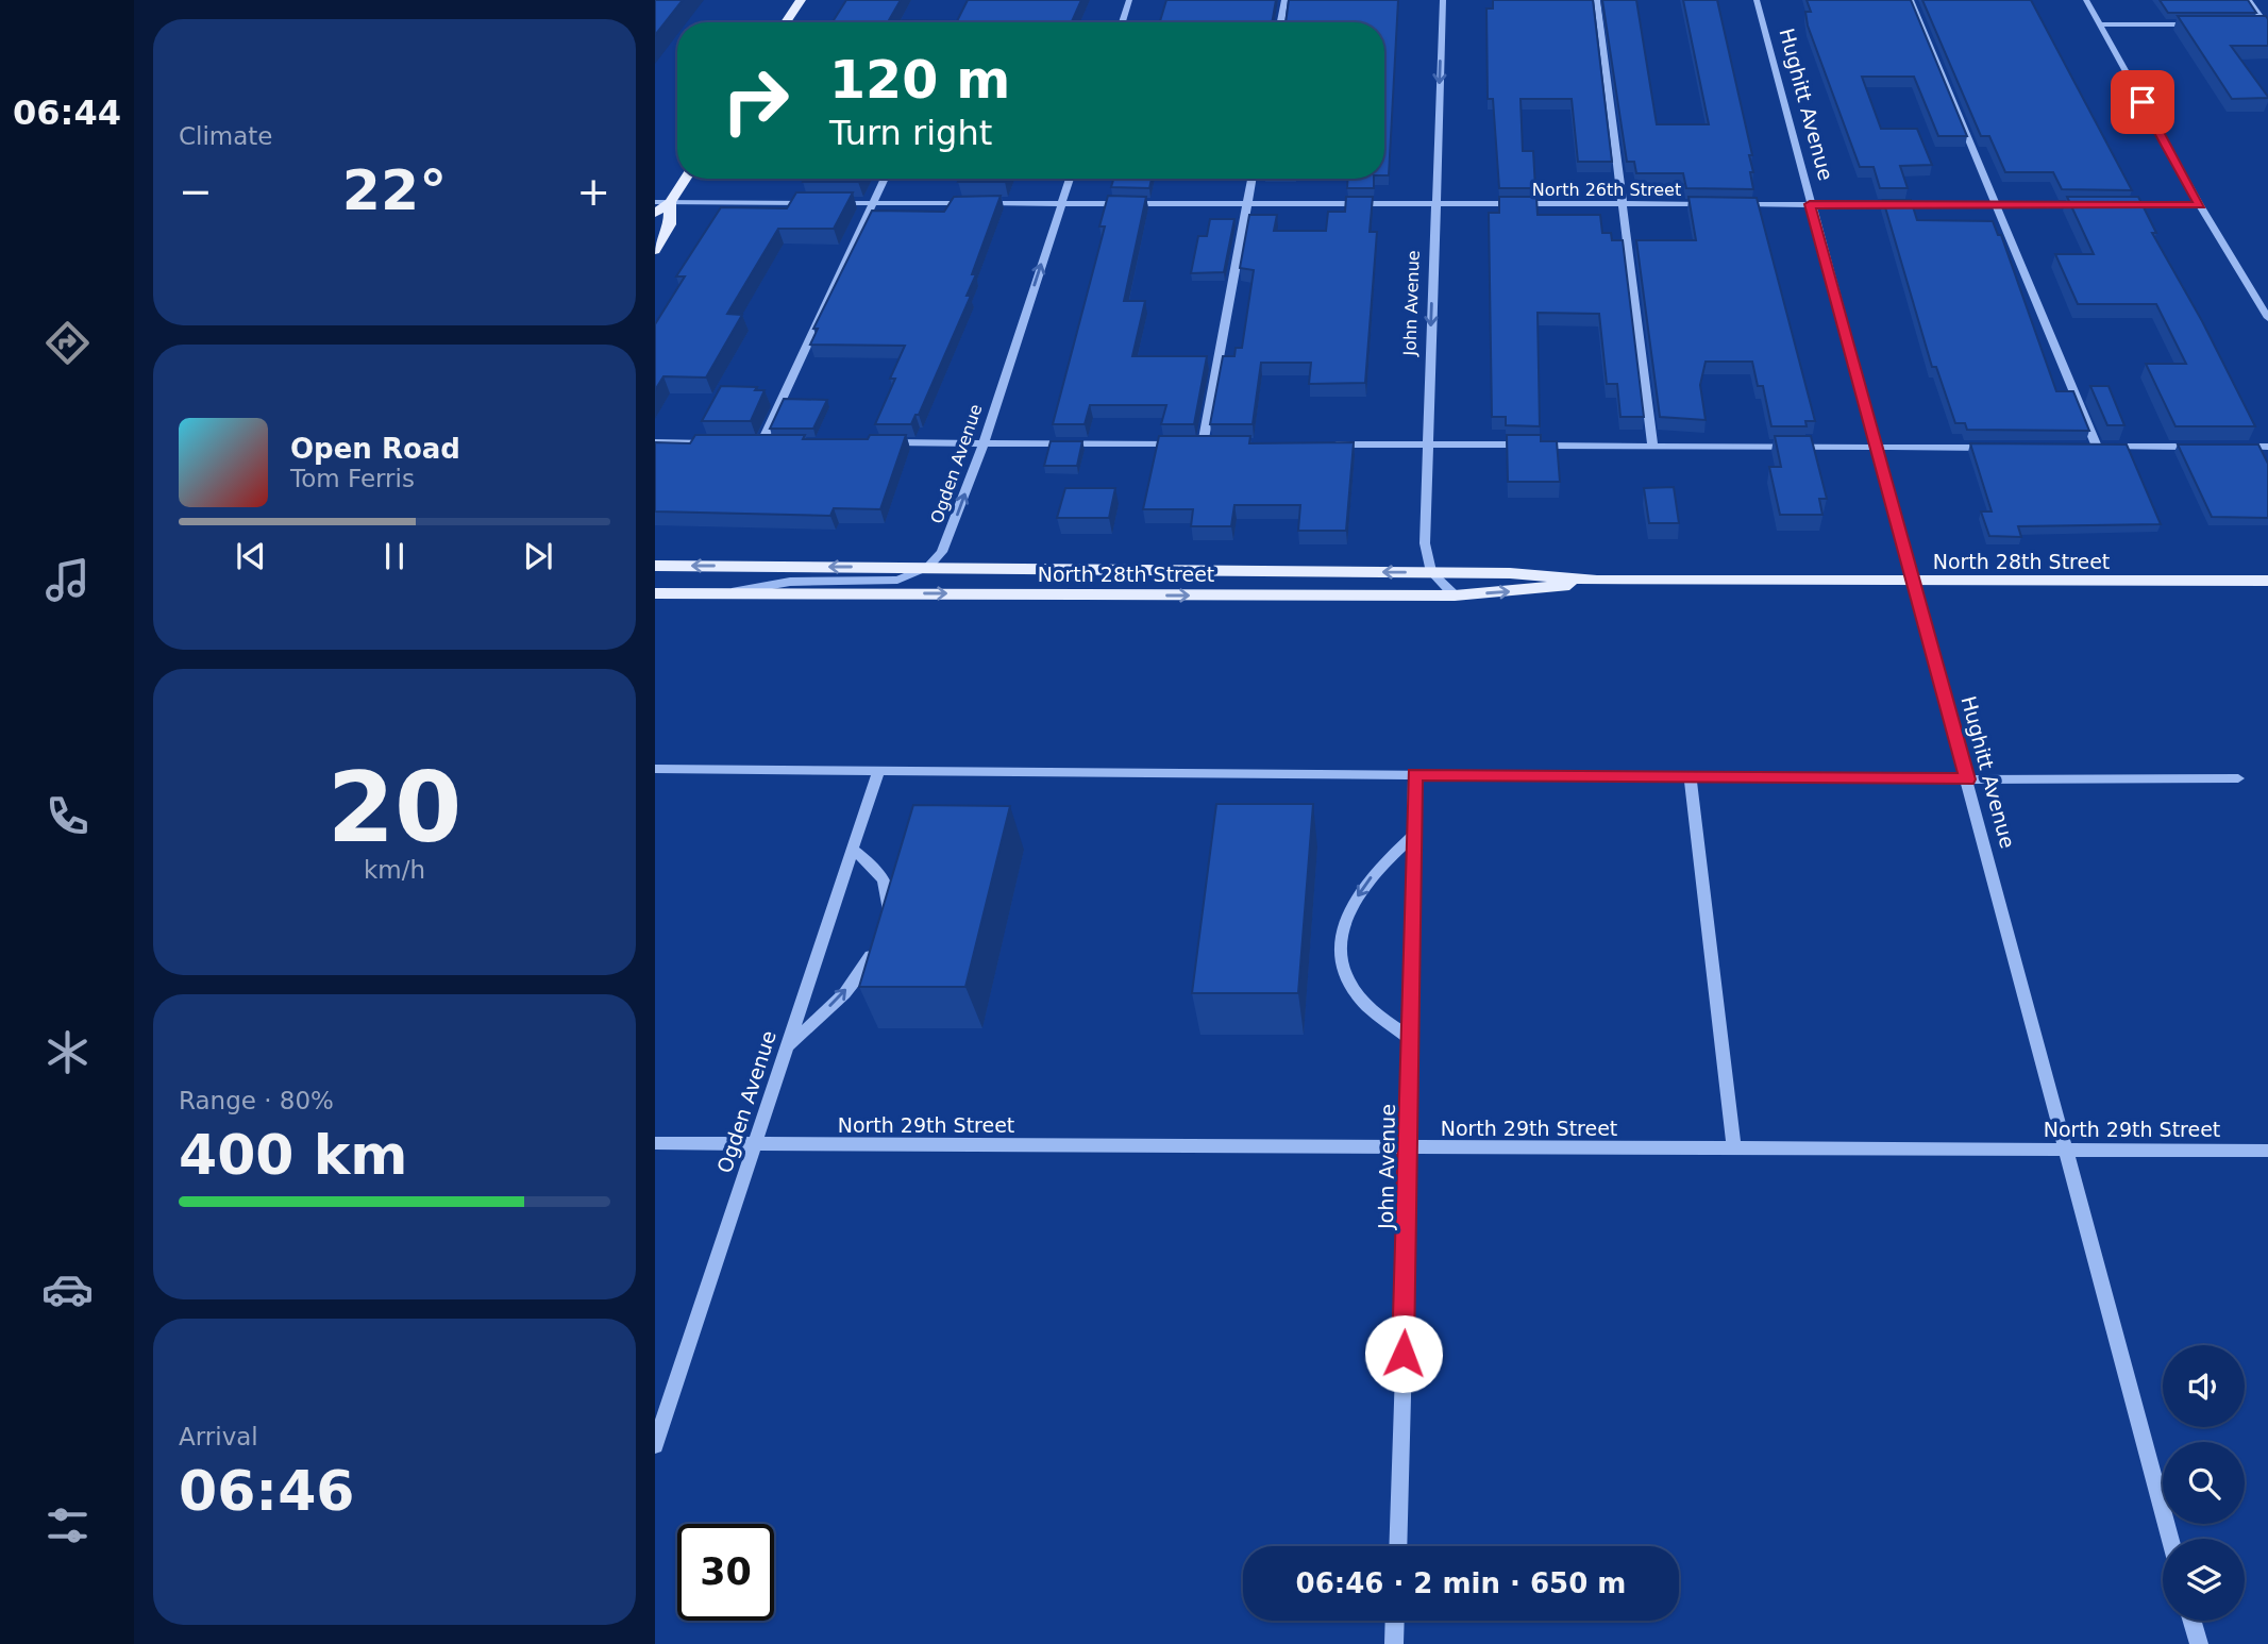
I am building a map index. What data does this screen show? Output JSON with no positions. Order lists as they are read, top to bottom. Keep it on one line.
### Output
{"streets":{"main road":["North 28th Street"],"street":["Hughitt Avenue","North 26th Street","John Avenue","Ogden Avenue","North 29th Street"]},"crossings":[["Hughitt Avenue","North 28th Street"],["Hughitt Avenue","North 29th Street"],["North 26th Street","John Avenue"],["North 26th Street","Ogden Avenue"],["John Avenue","North 28th Street"],["John Avenue","North 29th Street"],["Ogden Avenue","North 28th Street"],["Ogden Avenue","North 29th Street"]],"page":{"tabs":"06:44","tile":["Climate",["20","km/h"],["Range · 80%","400 km"],["Arrival","06:46"]],"turn":["120 m","Turn right"],"heat":["−","22°","+"],"song":["Open Road","Tom Ferris"],"limit":"30","trip":"06:46 · 2 min · 650 m"}}
